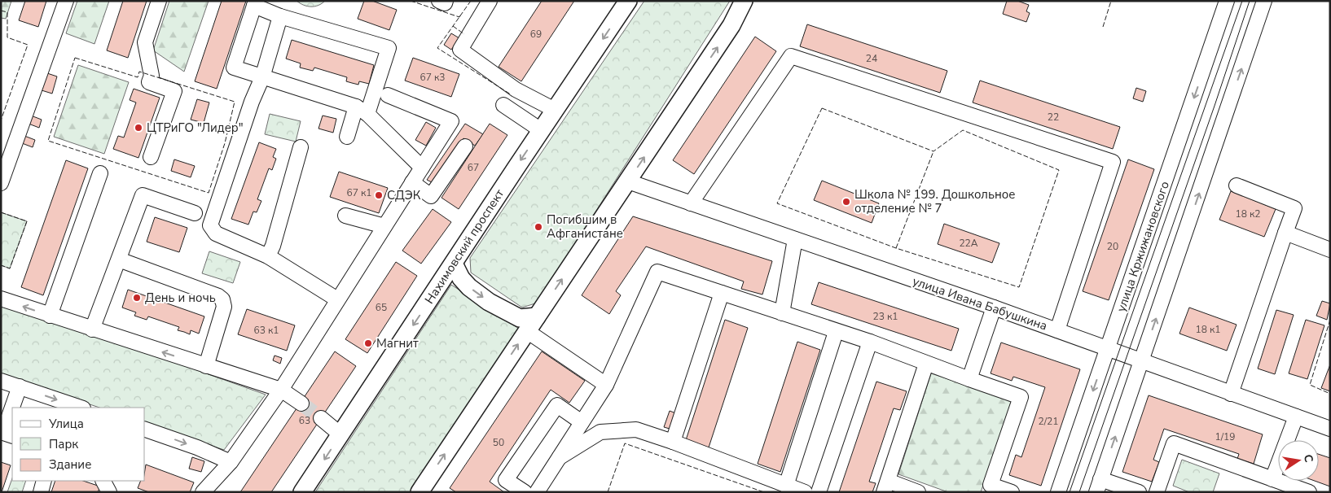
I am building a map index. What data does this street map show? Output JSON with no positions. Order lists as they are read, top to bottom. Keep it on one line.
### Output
{"streets":{"main road":["Нахимовский проспект"],"street":["улица Кржижановского","улица Ивана Бабушкина"]},"crossings":[["улица Кржижановского","улица Ивана Бабушкина"]],"places":["ЦТРиГО \"Лидер\"","СДЭК","Школа № 199. Дошкольное отделение № 7","Погибшим в Афганистане","День и ночь","Магнит"],"house_numbers":["69","24","67 к3","22","67","67 к1","18 к2","22А","20","65","23 к1","18 к1","63 к1","63","2/21","1/19","50"],"legend":["Улица","Парк","Здание"],"north":"right"}
